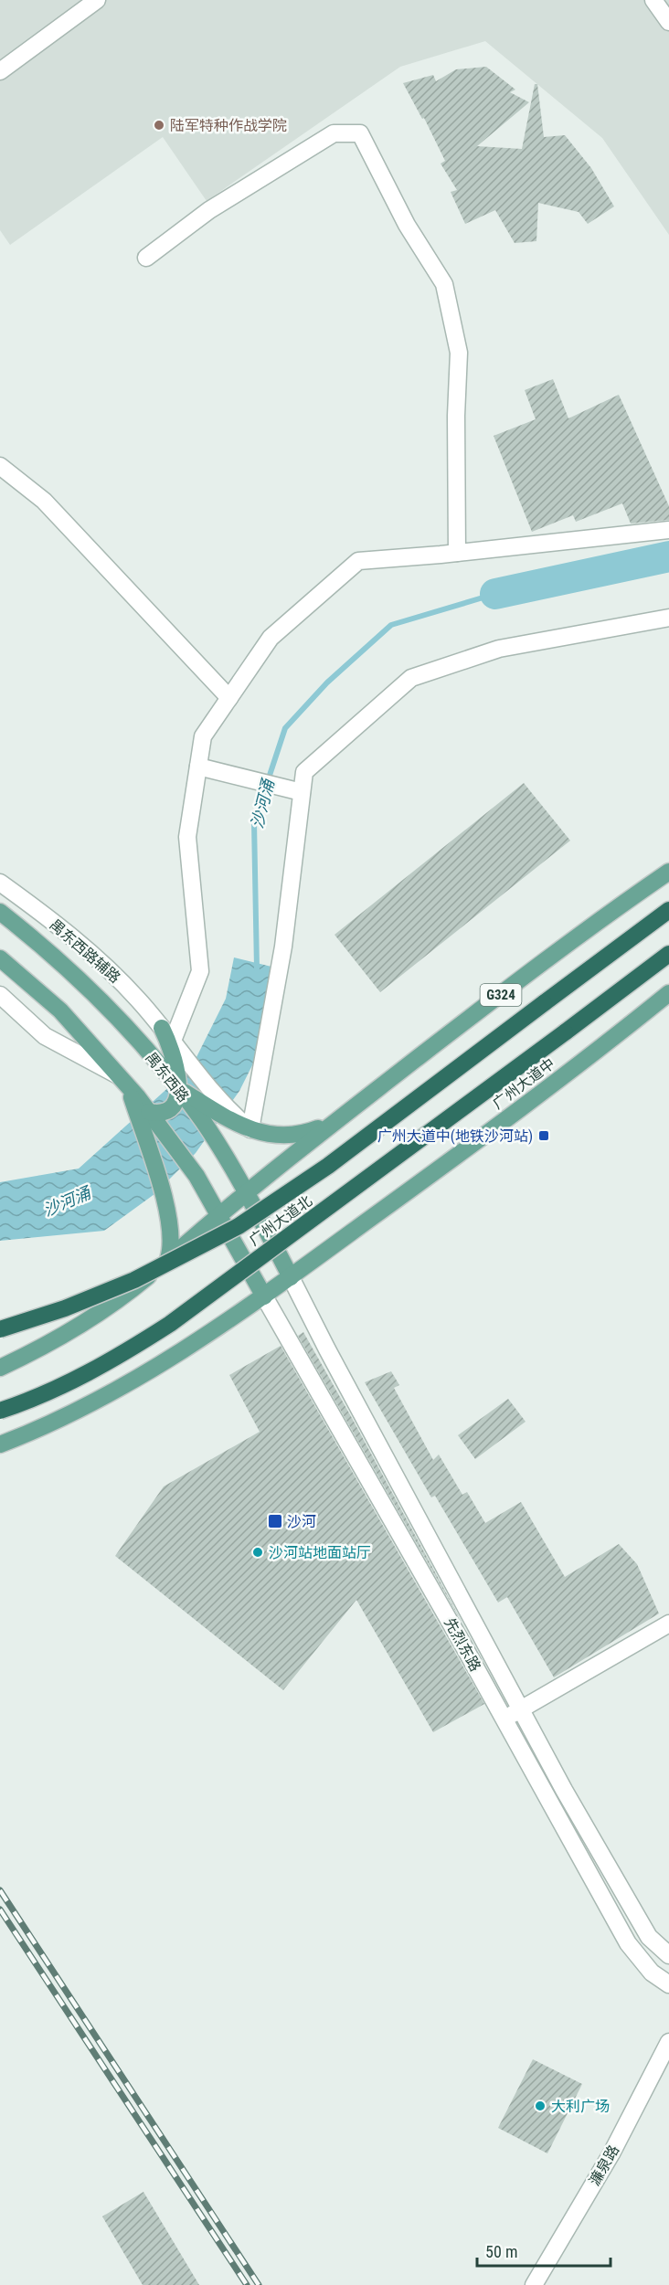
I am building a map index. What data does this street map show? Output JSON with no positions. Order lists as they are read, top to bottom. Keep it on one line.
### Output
{"streets":{"highway":["广州大道北"],"main road":["G324","禺东西路","广州大道中"],"street":["禺东西路辅路","先烈东路","濂泉路"]},"crossings":[["禺东西路辅路","G324"],["G324","禺东西路"],["禺东西路","广州大道中"],["禺东西路","先烈东路"],["广州大道中","先烈东路"]],"water":["沙河涌"],"places":{"other":["陆军特种作战学院","沙河站地面站厅","大利广场"],"transit":["广州大道中(地铁沙河站)","沙河"]},"scale_bar":"50 m"}
